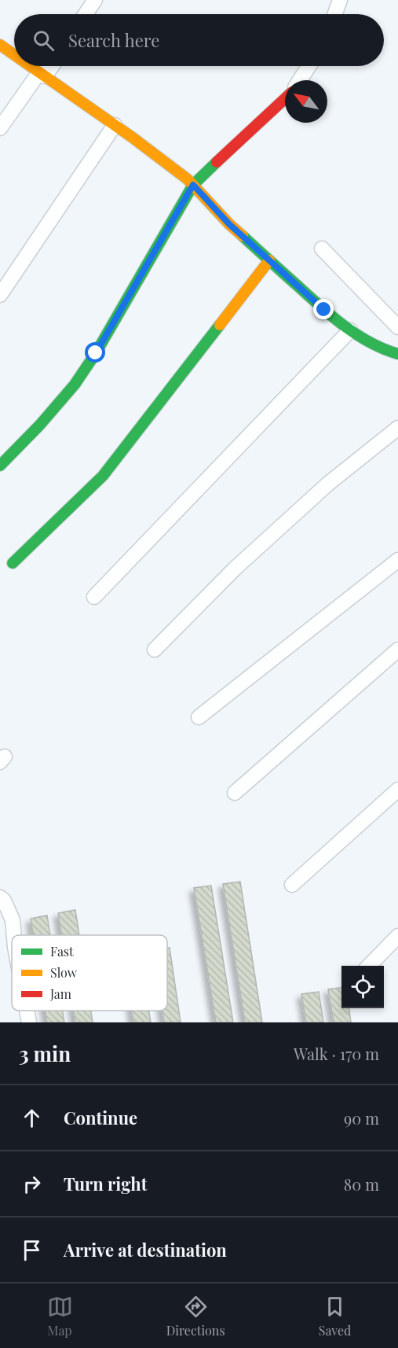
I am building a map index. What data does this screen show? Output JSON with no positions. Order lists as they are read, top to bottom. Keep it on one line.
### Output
{"legend":["Fast","Slow","Jam"],"north":"top left","page":{"search":"Search here","heading":["3 min","Walk · 170 m"],"list":[["Continue","90 m"],["Turn right","80 m"],"Arrive at destination"],"nav":["Map","Directions","Saved"]}}
